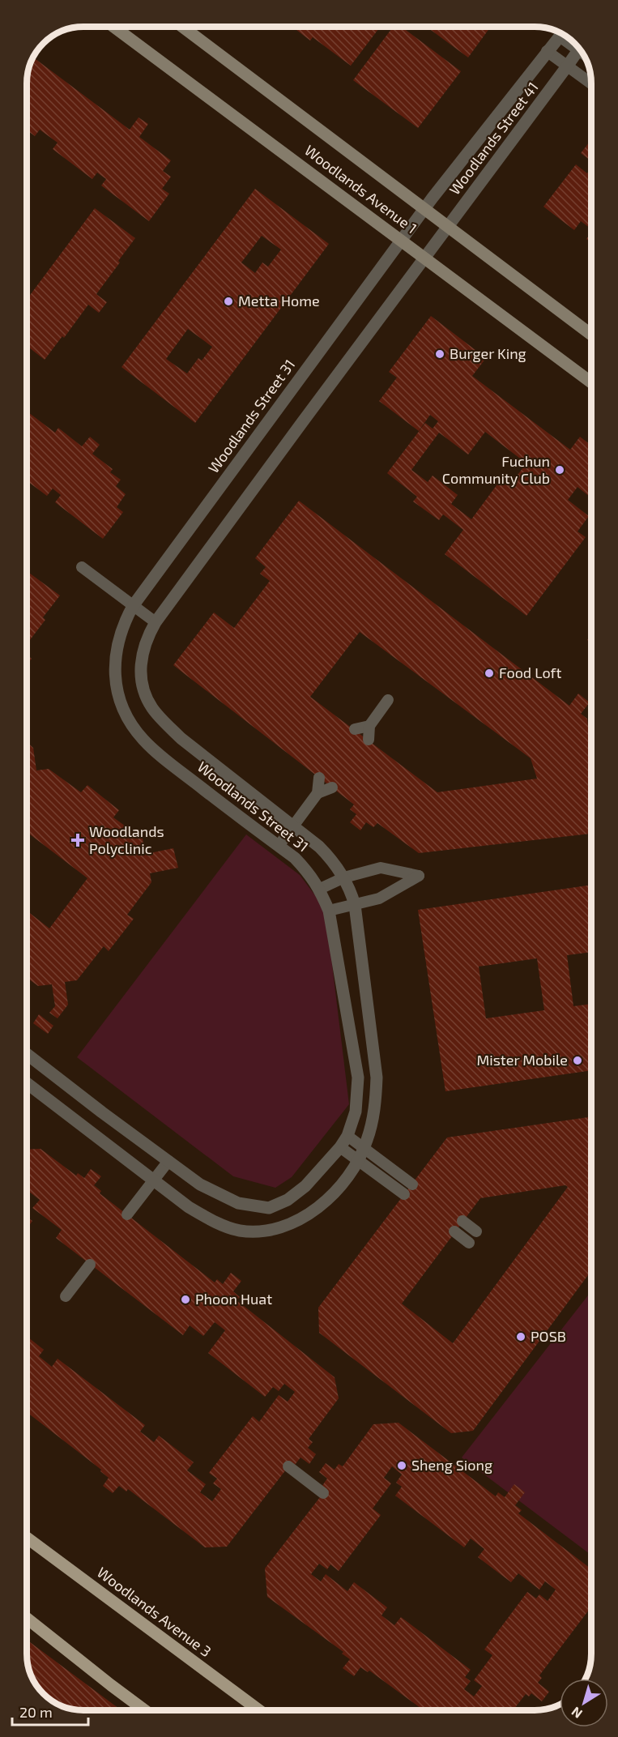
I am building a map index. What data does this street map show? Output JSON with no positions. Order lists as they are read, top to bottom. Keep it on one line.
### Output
{"streets":{"main road":["Woodlands Avenue 1","Woodlands Avenue 3"],"street":["Woodlands Street 41","Woodlands Street 31"]},"crossings":[["Woodlands Street 41","Woodlands Avenue 1"],["Woodlands Street 41","Woodlands Street 31"],["Woodlands Avenue 1","Woodlands Street 31"]],"places":{"other":["Metta Home","Burger King","Fuchun Community Club","Food Loft","Mister Mobile","Phoon Huat","POSB","Sheng Siong"],"health":["Woodlands Polyclinic"]},"scale_bar":"20 m","north":"bottom left"}
